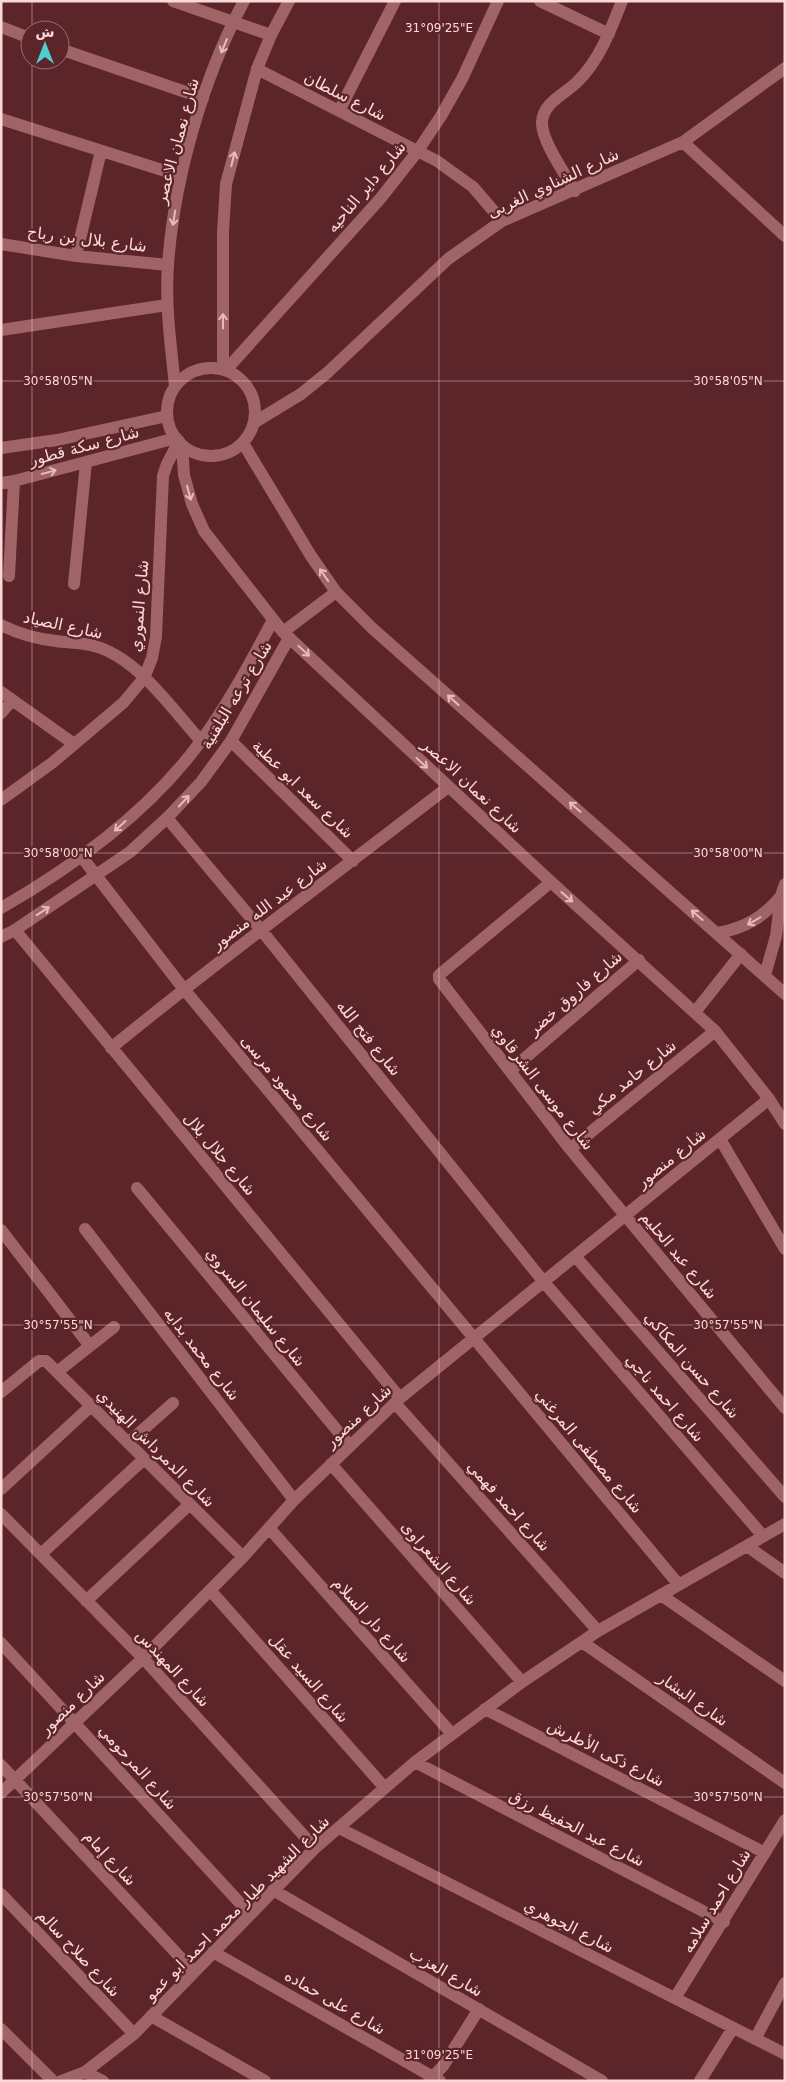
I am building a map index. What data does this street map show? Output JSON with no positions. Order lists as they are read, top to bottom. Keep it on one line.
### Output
{"streets":{"street":["شارع سلطان","شارع نعمان الاعصر","شارع الشناوي الغربى","شارع داير الناحيه","شارع بلال بن رباح","شارع سكة قطور","شارع النموري","شارع الصياد","شارع ترعه البلقنية","شارع سعد ابو عطية","شارع عبد الله منصور","شارع فاروق خضر","شارع فتح الله","شارع حامد مكي","شارع موسى الشرقاوي","شارع محمود مرسى","شارع جلال بلال","شارع منصور","شارع عبد الحليم","شارع سليمان السروي","شارع محمد بدايه","شارع حسن المكاكي","شارع احمد ناجي","شارع الدمرداش الهنيدي","شارع مصطفى المرغني","شارع احمد فهمي","شارع الشعراوى","شارع دار السلام","شارع المهندس","شارع السيد عقل","شارع البشار","شارع ذكى الأطرش","شارع المرحومي","شارع عبد الحفيظ رزق","شارع إمام","شارع احمد سلامه","شارع الشهيد طيار محمد احمد ابو عمو","شارع الجوهري","شارع صلاح سالم","شارع العزب","شارع على حماده"]},"crossings":[["شارع سلطان","شارع الشناوي الغربى"],["شارع سلطان","شارع داير الناحيه"],["شارع نعمان الاعصر","شارع الشناوي الغربى"],["شارع نعمان الاعصر","شارع داير الناحيه"],["شارع نعمان الاعصر","شارع بلال بن رباح"],["شارع نعمان الاعصر","شارع سكة قطور"],["شارع نعمان الاعصر","شارع النموري"],["شارع نعمان الاعصر","شارع ترعه البلقنية"],["شارع نعمان الاعصر","شارع عبد الله منصور"],["شارع نعمان الاعصر","شارع فاروق خضر"],["شارع نعمان الاعصر","شارع حامد مكي"],["شارع نعمان الاعصر","شارع موسى الشرقاوي"],["شارع نعمان الاعصر","شارع منصور"],["شارع الشناوي الغربى","شارع داير الناحيه"],["شارع الشناوي الغربى","شارع سكة قطور"],["شارع الشناوي الغربى","شارع النموري"],["شارع داير الناحيه","شارع سكة قطور"],["شارع داير الناحيه","شارع النموري"],["شارع سكة قطور","شارع النموري"],["شارع النموري","شارع الصياد"],["شارع الصياد","شارع ترعه البلقنية"],["شارع ترعه البلقنية","شارع سعد ابو عطية"],["شارع ترعه البلقنية","شارع فتح الله"],["شارع ترعه البلقنية","شارع محمود مرسى"],["شارع ترعه البلقنية","شارع جلال بلال"],["شارع سعد ابو عطية","شارع عبد الله منصور"],["شارع عبد الله منصور","شارع فتح الله"],["شارع عبد الله منصور","شارع محمود مرسى"],["شارع عبد الله منصور","شارع جلال بلال"],["شارع فاروق خضر","شارع موسى الشرقاوي"],["شارع فتح الله","شارع منصور"],["شارع فتح الله","شارع احمد ناجي"],["شارع حامد مكي","شارع موسى الشرقاوي"],["شارع موسى الشرقاوي","شارع منصور"],["شارع موسى الشرقاوي","شارع عبد الحليم"],["شارع محمود مرسى","شارع منصور"],["شارع محمود مرسى","شارع مصطفى المرغني"],["شارع جلال بلال","شارع منصور"],["شارع جلال بلال","شارع احمد فهمي"],["شارع منصور","شارع عبد الحليم"],["شارع منصور","شارع سليمان السروي"],["شارع منصور","شارع محمد بدايه"],["شارع منصور","شارع حسن المكاكي"],["شارع منصور","شارع احمد ناجي"],["شارع منصور","شارع الدمرداش الهنيدي"],["شارع منصور","شارع مصطفى المرغني"],["شارع منصور","شارع احمد فهمي"],["شارع منصور","شارع الشعراوى"],["شارع منصور","شارع دار السلام"],["شارع منصور","شارع المهندس"],["شارع منصور","شارع السيد عقل"],["شارع منصور","شارع المرحومي"],["شارع منصور","شارع إمام"],["شارع احمد ناجي","شارع الشهيد طيار محمد احمد ابو عمو"],["شارع مصطفى المرغني","شارع الشهيد طيار محمد احمد ابو عمو"],["شارع احمد فهمي","شارع الشهيد طيار محمد احمد ابو عمو"],["شارع الشعراوى","شارع الشهيد طيار محمد احمد ابو عمو"],["شارع دار السلام","شارع الشهيد طيار محمد احمد ابو عمو"],["شارع المهندس","شارع الشهيد طيار محمد احمد ابو عمو"],["شارع السيد عقل","شارع الشهيد طيار محمد احمد ابو عمو"],["شارع البشار","شارع الشهيد طيار محمد احمد ابو عمو"],["شارع ذكى الأطرش","شارع احمد سلامه"],["شارع ذكى الأطرش","شارع الشهيد طيار محمد احمد ابو عمو"],["شارع المرحومي","شارع الشهيد طيار محمد احمد ابو عمو"],["شارع عبد الحفيظ رزق","شارع احمد سلامه"],["شارع عبد الحفيظ رزق","شارع الشهيد طيار محمد احمد ابو عمو"],["شارع إمام","شارع الشهيد طيار محمد احمد ابو عمو"],["شارع احمد سلامه","شارع الجوهري"],["شارع الشهيد طيار محمد احمد ابو عمو","شارع الجوهري"],["شارع الشهيد طيار محمد احمد ابو عمو","شارع صلاح سالم"],["شارع الشهيد طيار محمد احمد ابو عمو","شارع العزب"],["شارع الشهيد طيار محمد احمد ابو عمو","شارع على حماده"]],"north":"top","coordinates":["31°09'25\"E","30°58'05\"N","30°58'00\"N","30°57'55\"N","30°57'50\"N"]}
